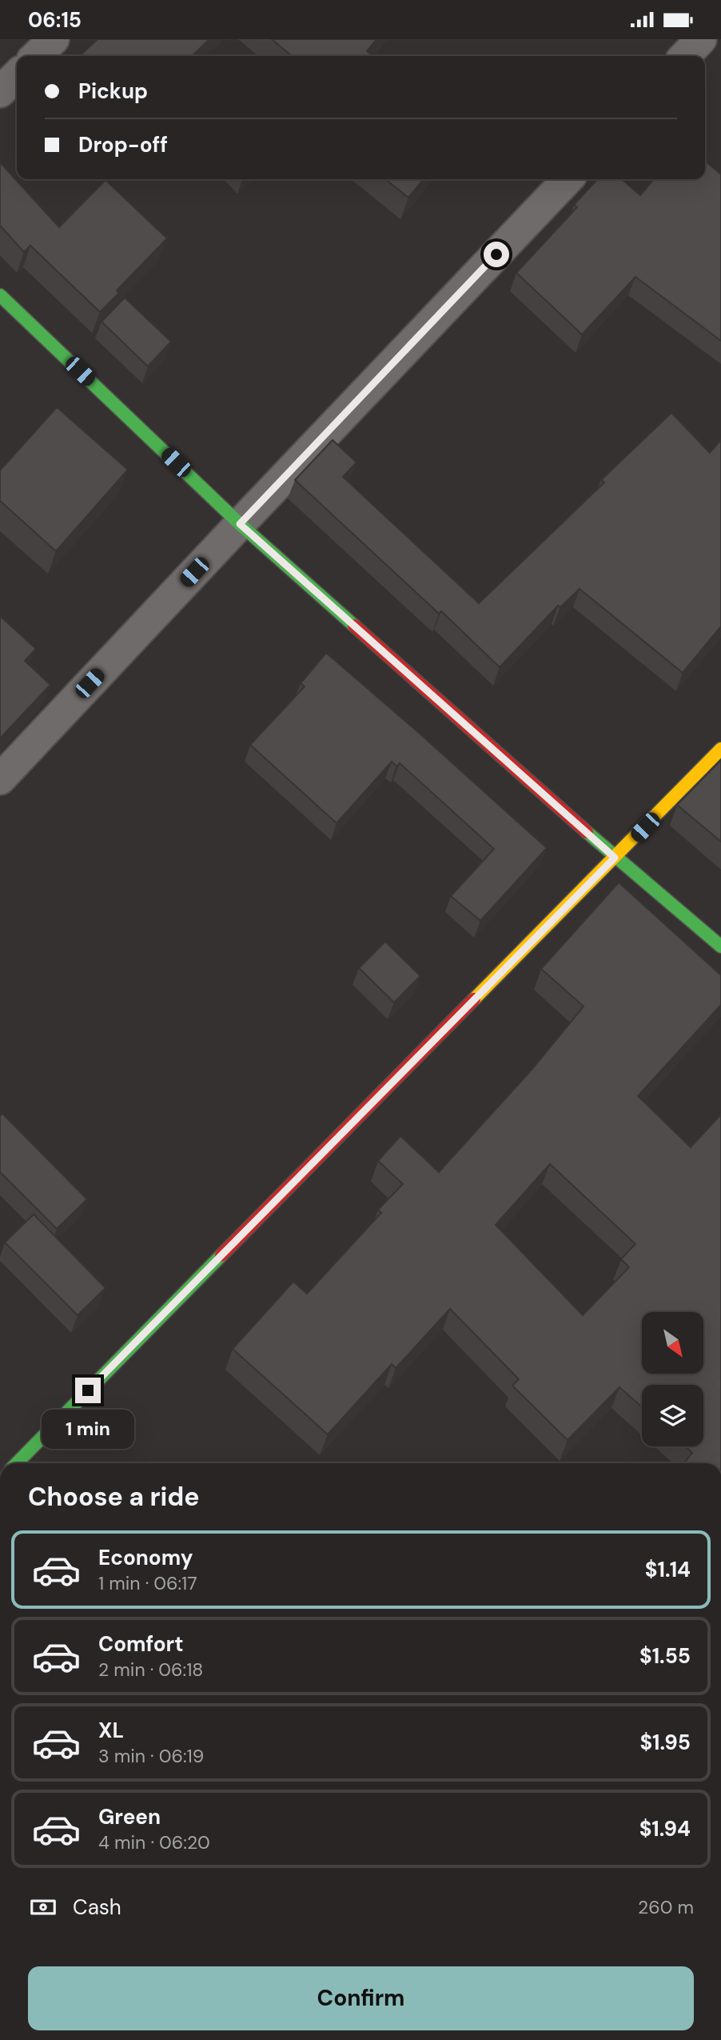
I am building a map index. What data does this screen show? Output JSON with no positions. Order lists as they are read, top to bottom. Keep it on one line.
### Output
{"north":"bottom right","page":{"status":"06:15","banner":["Pickup","Drop-off"],"bubble":"1 min","heading":"Choose a ride","list":[{"name":"Economy","note":"1 min · 06:17","value":"$1.14"},{"name":"Comfort","note":"2 min · 06:18","value":"$1.55"},{"name":"XL","note":"3 min · 06:19","value":"$1.95"},{"name":"Green","note":"4 min · 06:20","value":"$1.94"}],"pay":["Cash","260 m"],"buttons":"Confirm"}}
